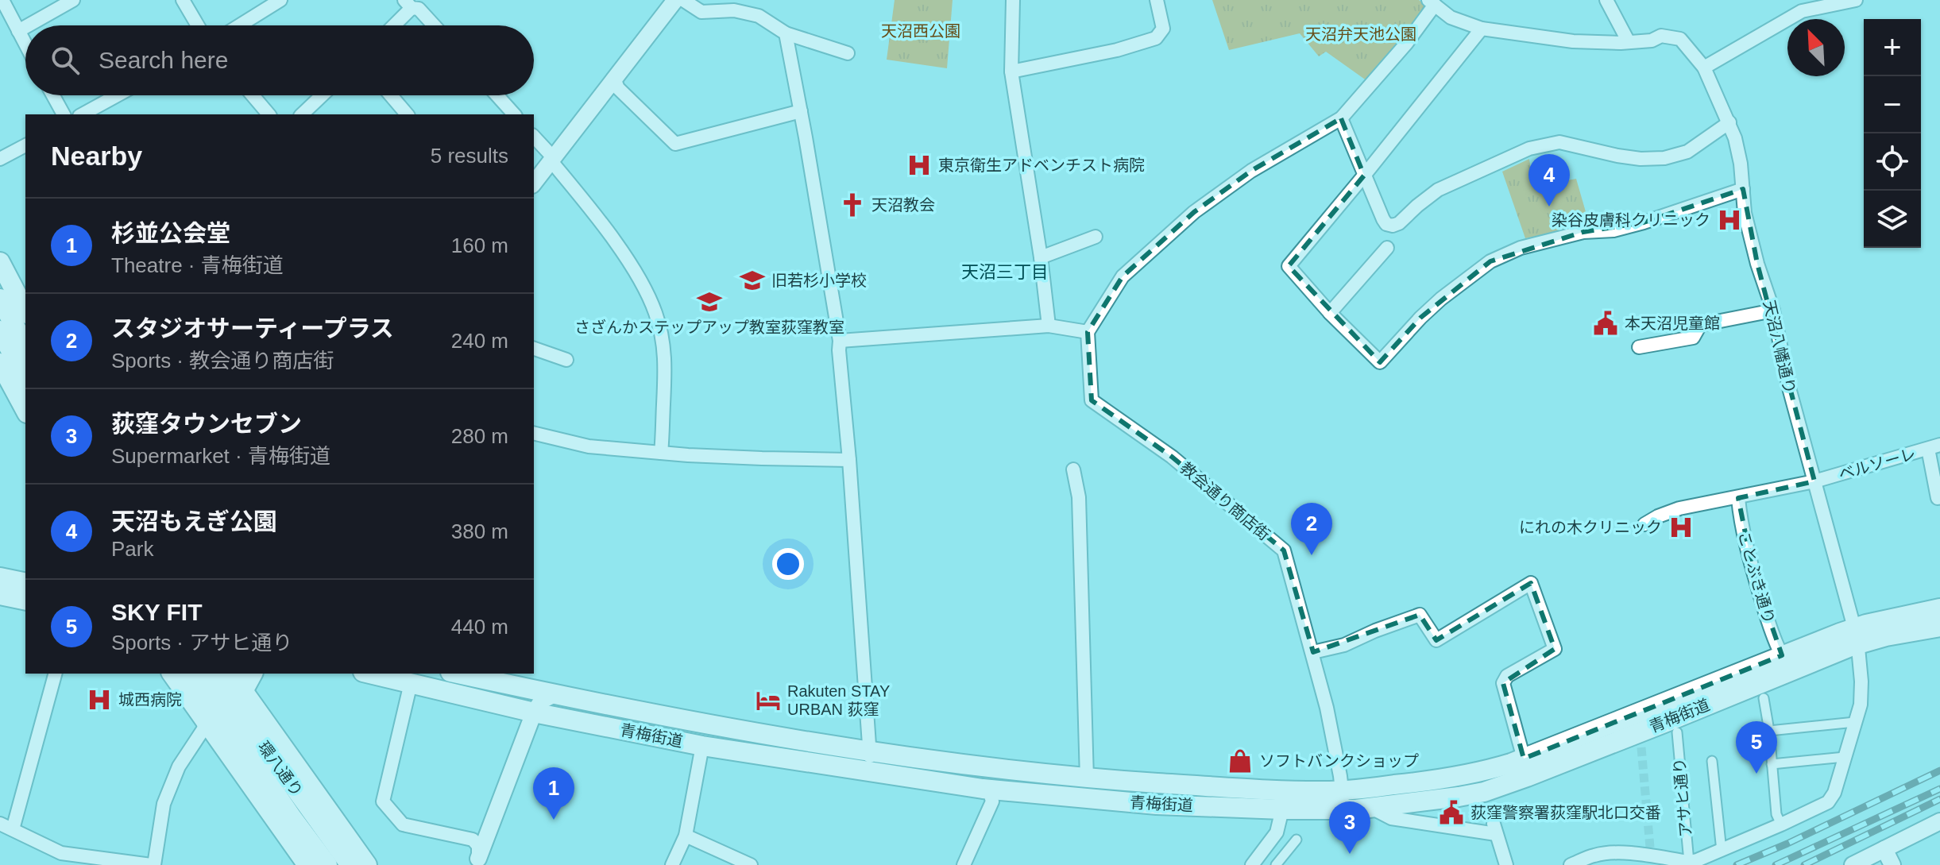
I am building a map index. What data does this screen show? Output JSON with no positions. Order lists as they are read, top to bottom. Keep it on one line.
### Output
{"streets":{"main road":["青梅街道","環八通り"],"street":["天沼八幡通り","ベルソーレ","教会通り商店街","ことぶき通り","アサヒ通り"]},"crossings":[["天沼八幡通り","ベルソーレ"],["天沼八幡通り","青梅街道"],["天沼八幡通り","アサヒ通り"],["ベルソーレ","ことぶき通り"],["教会通り商店街","青梅街道"],["ことぶき通り","青梅街道"]],"districts":["天沼三丁目"],"parks":["天沼西公園","天沼弁天池公園"],"places":{"hospital":["東京衛生アドベンチスト病院","染谷皮膚科クリニック","にれの木クリニック","城西病院"],"church":["天沼教会"],"school or university":["旧若杉小学校","さざんかステップアップ教室荻窪教室"],"public building":["本天沼児童館","荻窪警察署荻窪駅北口交番"],"hotel":["Rakuten STAY URBAN 荻窪"],"shop":["ソフトバンクショップ"]},"north":"top left","page":{"map_buttons":["+","−"],"search":"Search here","heading":["Nearby","5 results"],"pins":["4","2","5","1","3"],"list":[{"mark":"1","name":"杉並公会堂","note":"Theatre · 青梅街道","value":"160 m"},{"mark":"2","name":"スタジオサーティープラス","note":"Sports · 教会通り商店街","value":"240 m"},{"mark":"3","name":"荻窪タウンセブン","note":"Supermarket · 青梅街道","value":"280 m"},{"mark":"4","name":"天沼もえぎ公園","note":"Park","value":"380 m"},{"mark":"5","name":"SKY FIT","note":"Sports · アサヒ通り","value":"440 m"}]}}
